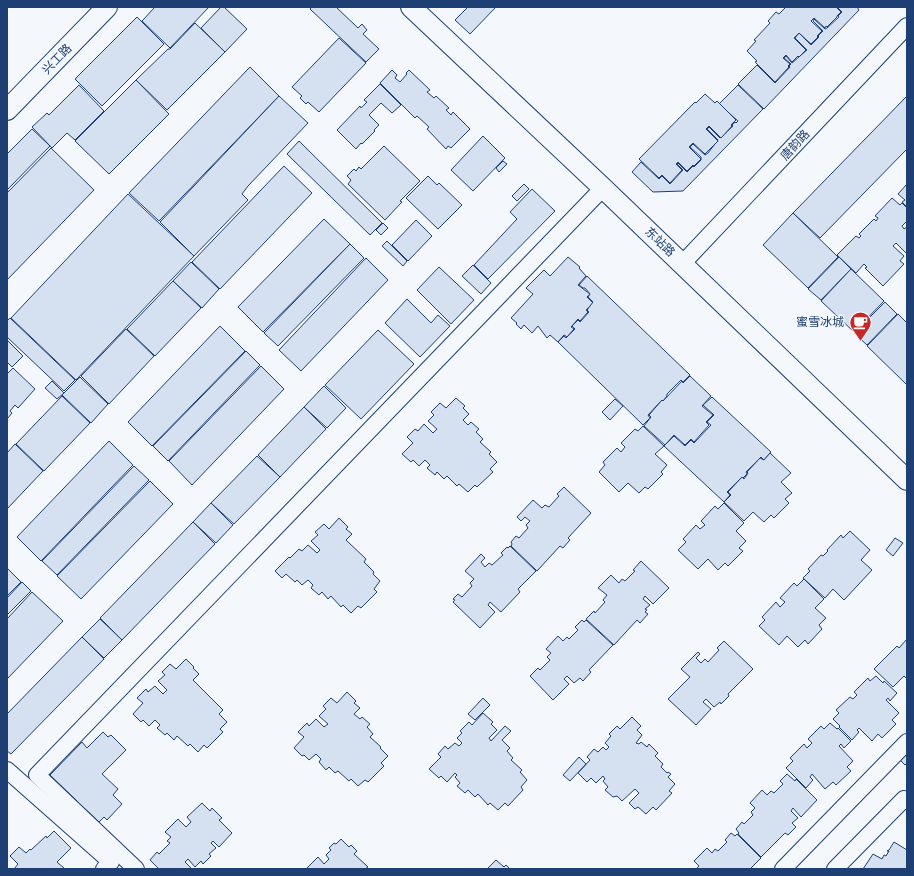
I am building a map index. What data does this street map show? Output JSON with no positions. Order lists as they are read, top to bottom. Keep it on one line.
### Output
{"streets":{"street":["兴工路","唐韵路","东站路"]},"crossings":[["唐韵路","东站路"]],"places":{"cafe":["蜜雪冰城"]}}
